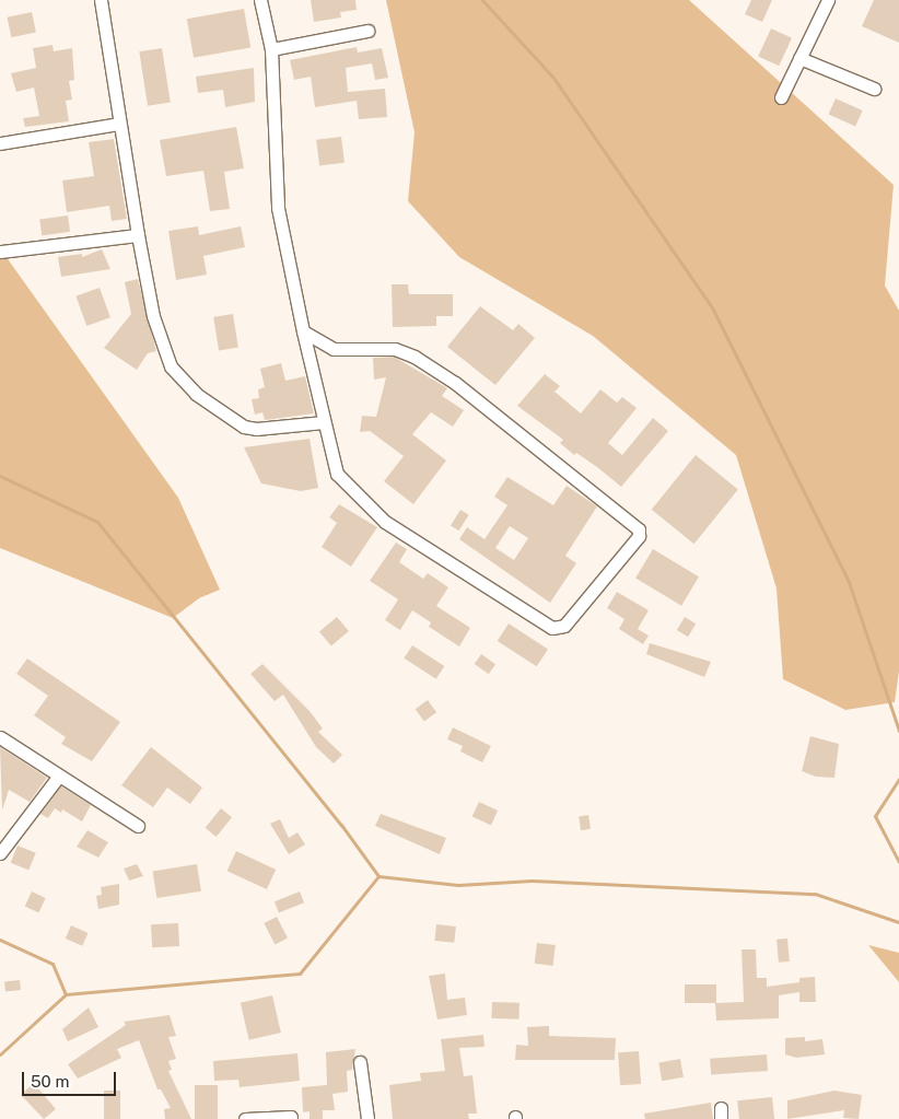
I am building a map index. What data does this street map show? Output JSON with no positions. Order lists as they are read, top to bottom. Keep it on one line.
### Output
{"scale_bar":"50 m"}
